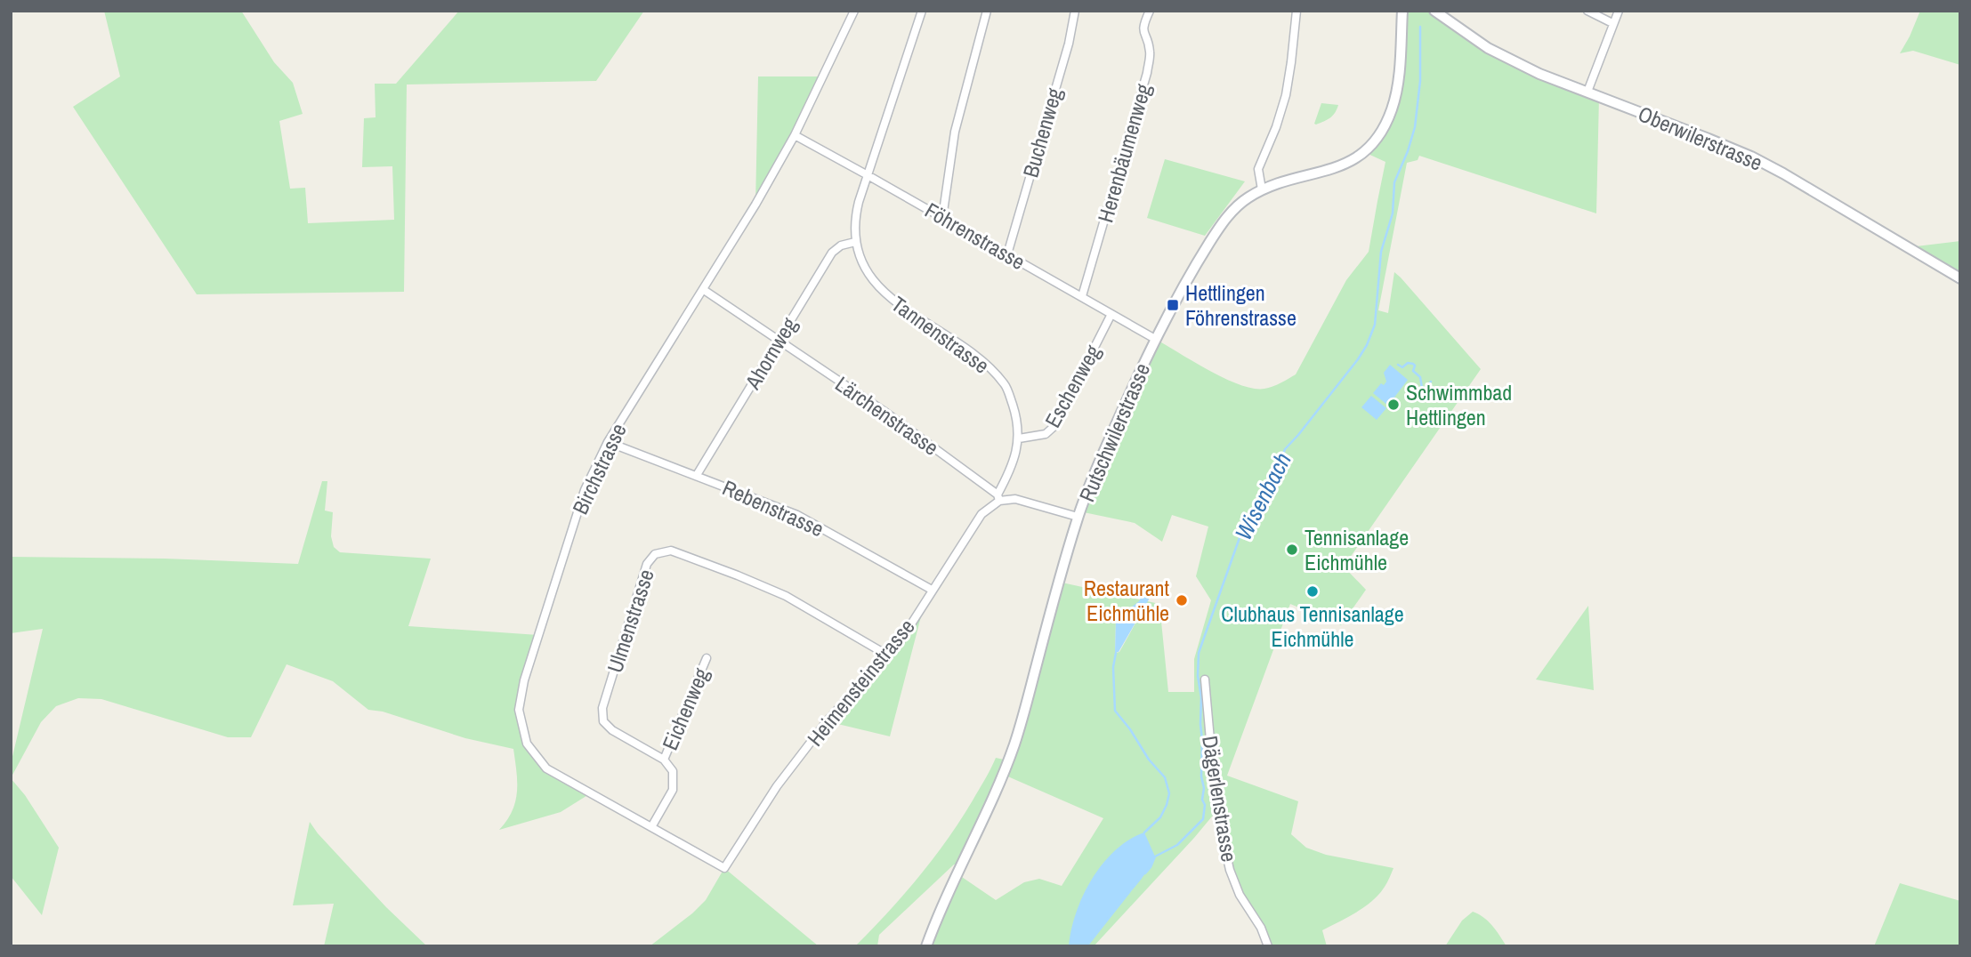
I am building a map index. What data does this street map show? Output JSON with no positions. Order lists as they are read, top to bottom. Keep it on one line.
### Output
{"streets":{"street":["Buchenweg","Oberwilerstrasse","Herenbäumenweg","Föhrenstrasse","Tannenstrasse","Ahornweg","Eschenweg","Lärchenstrasse","Rutschwilerstrasse","Birchstrasse","Rebenstrasse","Ulmenstrasse","Heimensteinstrasse","Eichenweg","Dägerlenstrasse"]},"crossings":[["Buchenweg","Föhrenstrasse"],["Herenbäumenweg","Föhrenstrasse"],["Föhrenstrasse","Tannenstrasse"],["Föhrenstrasse","Eschenweg"],["Föhrenstrasse","Rutschwilerstrasse"],["Föhrenstrasse","Birchstrasse"],["Tannenstrasse","Ahornweg"],["Tannenstrasse","Eschenweg"],["Tannenstrasse","Lärchenstrasse"],["Tannenstrasse","Heimensteinstrasse"],["Ahornweg","Lärchenstrasse"],["Ahornweg","Rebenstrasse"],["Lärchenstrasse","Birchstrasse"],["Lärchenstrasse","Heimensteinstrasse"],["Birchstrasse","Rebenstrasse"],["Birchstrasse","Heimensteinstrasse"],["Rebenstrasse","Heimensteinstrasse"],["Ulmenstrasse","Heimensteinstrasse"],["Ulmenstrasse","Eichenweg"]],"water":["Wisenbach"],"places":{"transit":["Hettlingen Föhrenstrasse"],"other":["Schwimmbad Hettlingen","Tennisanlage Eichmühle","Clubhaus Tennisanlage Eichmühle","Restaurant Eichmühle"]}}
